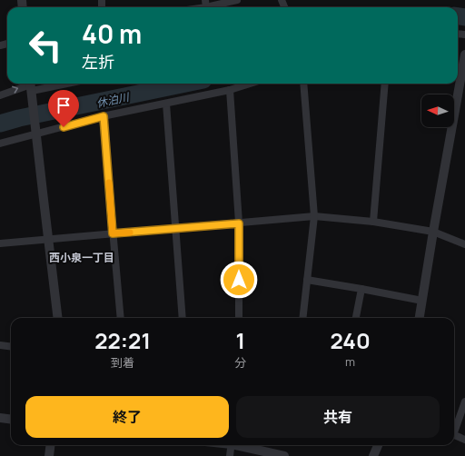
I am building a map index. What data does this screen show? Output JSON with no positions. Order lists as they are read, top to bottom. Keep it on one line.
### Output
{"districts":["西小泉一丁目"],"water":["休泊川"],"north":"left","page":{"turn":["40 m","左折"],"eta":["22:21","到着","1","分","240","m"],"buttons":["終了","共有"]}}
